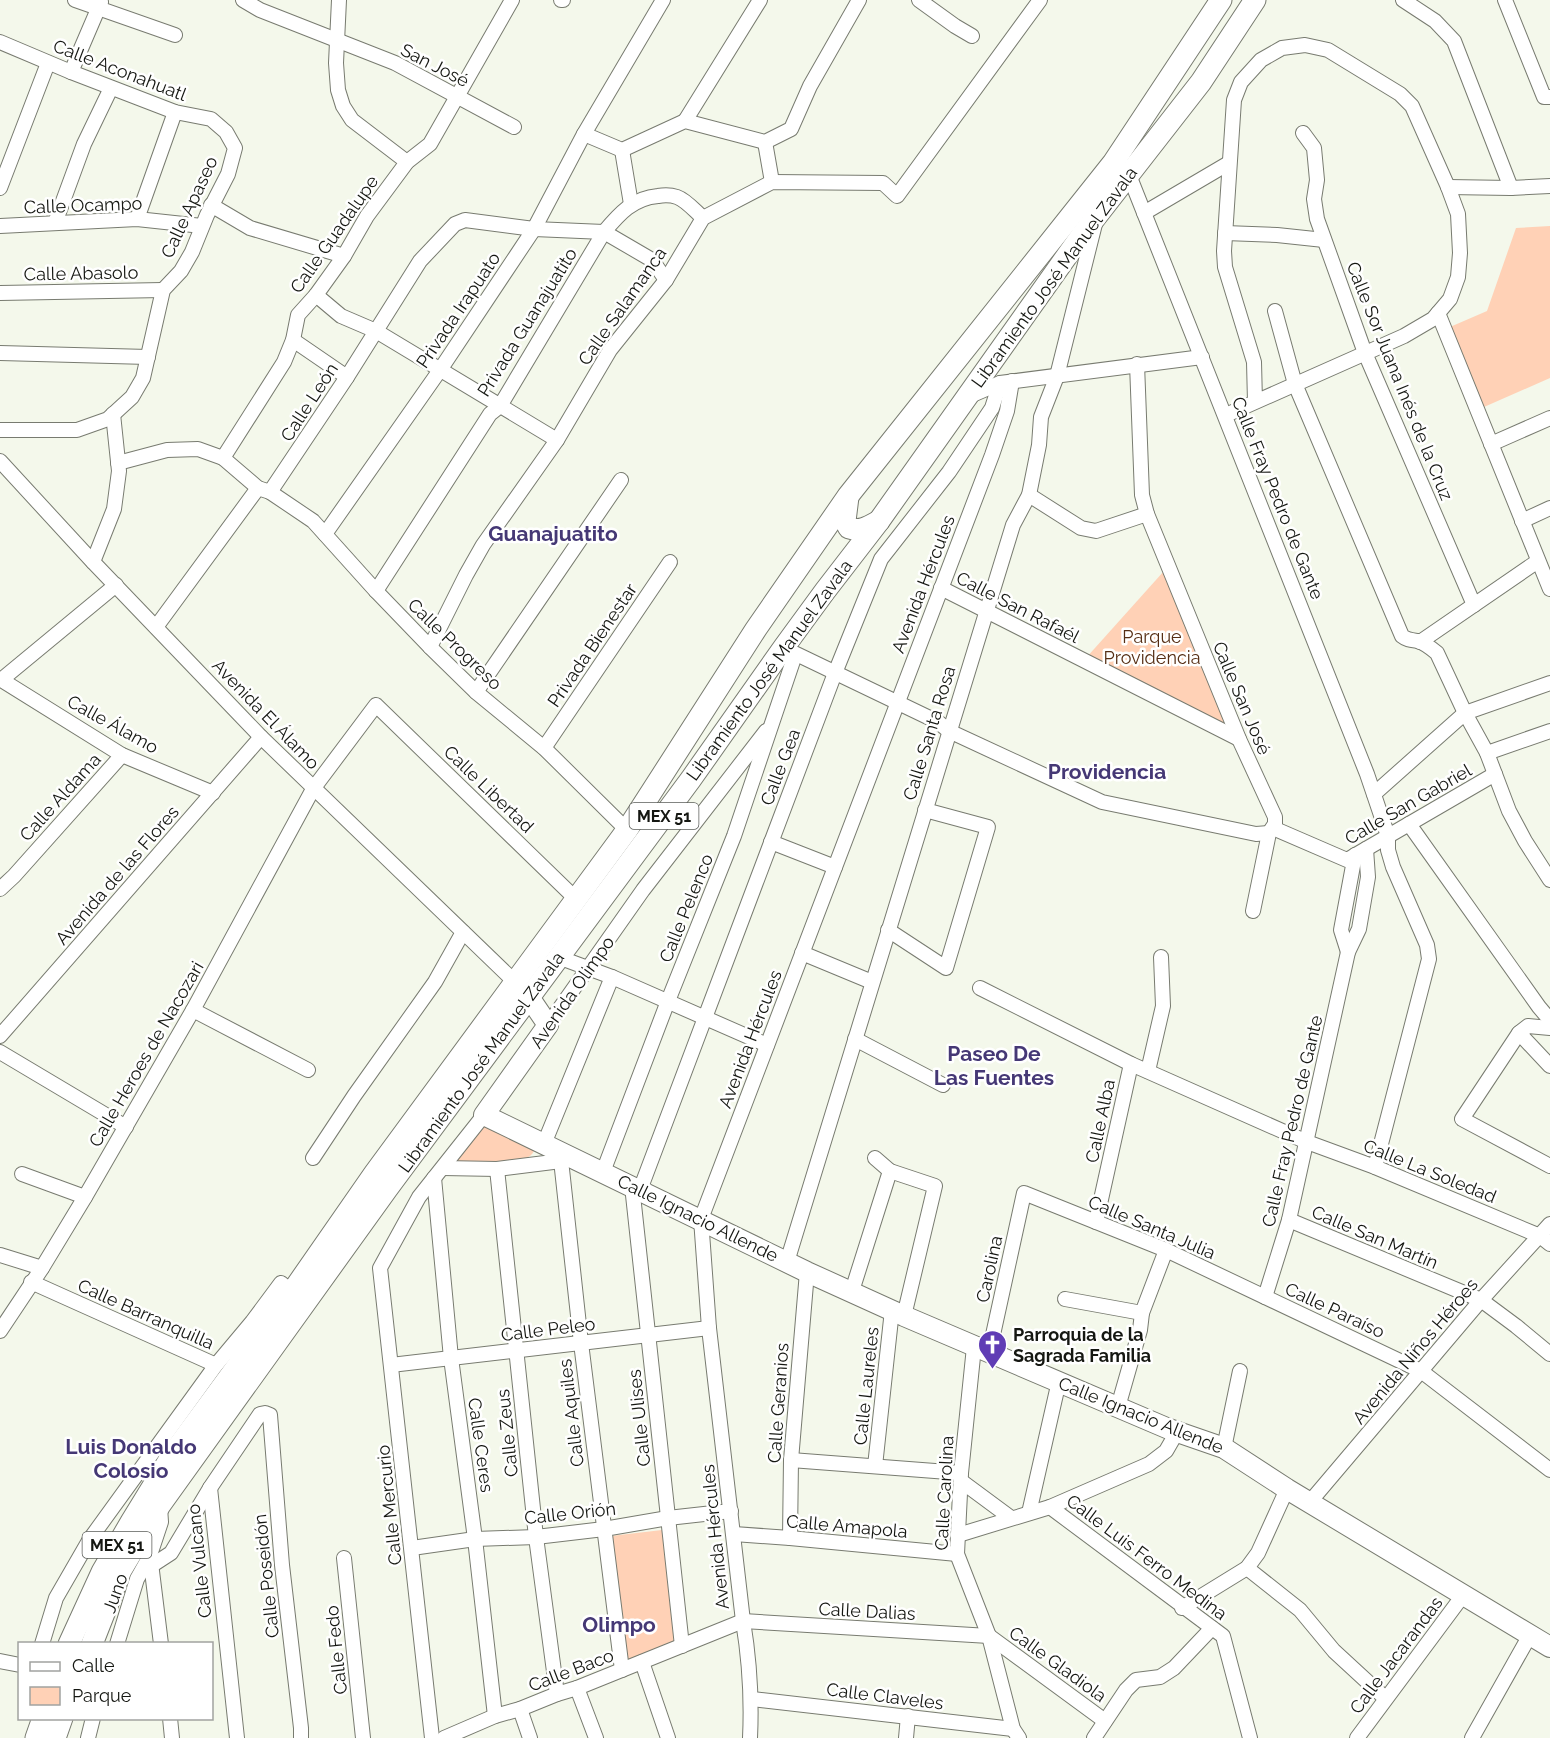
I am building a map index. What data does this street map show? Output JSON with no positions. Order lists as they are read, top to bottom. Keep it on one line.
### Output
{"streets":{"main road":["Libramiento José Manuel Zavala","MEX 51"],"street":["San José","Calle Aconahuatl","Calle Ocampo","Calle Apaseo","Calle Guadalupe","Calle Abasolo","Calle Salamanca","Privada Irapuato","Privada Guanajuatito","Calle Sor Juana Inés de la Cruz","Calle León","Calle Fray Pedro de Gante","Avenida Hércules","Calle San Rafaél","Calle Progreso","Privada Bienestar","Calle San José","Avenida El Álamo","Calle Álamo","Calle Santa Rosa","Calle Gea","Calle Libertad","Calle Aldama","Calle San Gabriel","Avenida de las Flores","Calle Pelenco","Avenida Olimpo","Calle Heroes de Nacozari","Calle Alba","Calle La Soledad","Calle Ignacio Allende","Calle Santa Julia","Calle San Martín","Carolina","Calle Paraíso","Calle Barranquilla","Calle Peleo","Avenida Niños Héroes","Calle Laureles","Calle Geranios","Calle Aquiles","Calle Ulises","Calle Zeus","Calle Ceres","Calle Carolina","Calle Mercurio","Calle Orión","Calle Amapola","Calle Luis Ferro Medina","Calle Vulcano","Calle Poseidón","Juno","Calle Dalias","Calle Fedo","Calle Jacarandas","Calle Gladiola","Calle Baco","Calle Claveles"]},"crossings":[["San José","Calle Guadalupe"],["Calle Aconahuatl","Calle Apaseo"],["Calle Ocampo","Calle Apaseo"],["Calle Apaseo","Calle Abasolo"],["Libramiento José Manuel Zavala","Calle Fray Pedro de Gante"],["Libramiento José Manuel Zavala","Calle Progreso"],["Libramiento José Manuel Zavala","Avenida El Álamo"],["Libramiento José Manuel Zavala","Calle Santa Rosa"],["Libramiento José Manuel Zavala","Calle Libertad"],["Libramiento José Manuel Zavala","Calle San Gabriel"],["Libramiento José Manuel Zavala","Calle Pelenco"],["Libramiento José Manuel Zavala","Calle Barranquilla"],["Libramiento José Manuel Zavala","Juno"],["Calle Salamanca","Privada Guanajuatito"],["Calle Salamanca","Calle Progreso"],["Privada Irapuato","Calle León"],["Privada Irapuato","Calle Progreso"],["Privada Guanajuatito","Calle Progreso"],["Calle León","Calle Progreso"],["Calle León","Avenida El Álamo"],["Calle Fray Pedro de Gante","Calle San Gabriel"],["Calle Fray Pedro de Gante","Calle La Soledad"],["Calle Fray Pedro de Gante","Calle Santa Julia"],["Calle Fray Pedro de Gante","Calle San Martín"],["Calle Fray Pedro de Gante","Calle Paraíso"],["Avenida Hércules","Calle San Rafaél"],["Avenida Hércules","Calle Gea"],["Avenida Hércules","Calle San Gabriel"],["Avenida Hércules","Calle Ignacio Allende"],["Avenida Hércules","Calle Peleo"],["Avenida Hércules","Calle Orión"],["Avenida Hércules","Calle Amapola"],["Avenida Hércules","Calle Dalias"],["Avenida Hércules","Calle Baco"],["Avenida Hércules","Calle Claveles"],["Calle San Rafaél","Calle San José"],["Calle San Rafaél","Calle Santa Rosa"],["Calle Progreso","Privada Bienestar"],["Calle San José","Calle San Gabriel"],["Avenida El Álamo","Avenida de las Flores"],["Avenida El Álamo","Calle Heroes de Nacozari"],["Calle Álamo","Calle Aldama"],["Calle Álamo","Avenida de las Flores"],["Calle Santa Rosa","Calle San Gabriel"],["Calle Santa Rosa","Calle Ignacio Allende"],["Calle Gea","Calle San Gabriel"],["Calle Gea","Calle Ignacio Allende"],["Calle Gea","Calle Ulises"],["Calle Libertad","Calle Heroes de Nacozari"],["Calle San Gabriel","Calle Pelenco"],["Calle Pelenco","Avenida Olimpo"],["Calle Pelenco","Calle Ignacio Allende"],["Avenida Olimpo","Calle Ignacio Allende"],["Avenida Olimpo","Calle Ceres"],["Avenida Olimpo","Calle Mercurio"],["Calle Heroes de Nacozari","Calle Barranquilla"],["Calle Alba","Calle La Soledad"],["Calle Alba","Calle Santa Julia"],["Calle La Soledad","Avenida Niños Héroes"],["Calle Ignacio Allende","Carolina"],["Calle Ignacio Allende","Avenida Niños Héroes"],["Calle Ignacio Allende","Calle Laureles"],["Calle Ignacio Allende","Calle Geranios"],["Calle Ignacio Allende","Calle Aquiles"],["Calle Ignacio Allende","Calle Ulises"],["Calle Ignacio Allende","Calle Carolina"],["Calle Ignacio Allende","Calle Jacarandas"],["Calle Santa Julia","Carolina"],["Calle Santa Julia","Calle Paraíso"],["Calle San Martín","Avenida Niños Héroes"],["Carolina","Calle Carolina"],["Calle Paraíso","Avenida Niños Héroes"],["Calle Peleo","Calle Aquiles"],["Calle Peleo","Calle Ulises"],["Calle Peleo","Calle Zeus"],["Calle Peleo","Calle Ceres"],["Calle Peleo","Calle Mercurio"],["Calle Geranios","Calle Amapola"],["Calle Aquiles","Calle Orión"],["Calle Aquiles","Calle Baco"],["Calle Ulises","Calle Orión"],["Calle Ulises","Calle Baco"],["Calle Zeus","Calle Orión"],["Calle Zeus","Calle Baco"],["Calle Ceres","Calle Orión"],["Calle Ceres","Calle Baco"],["Calle Carolina","Calle Amapola"],["Calle Carolina","Calle Dalias"],["Calle Carolina","Calle Gladiola"],["Calle Carolina","Calle Claveles"],["Calle Mercurio","Calle Orión"],["Calle Vulcano","Calle Poseidón"],["Calle Dalias","Calle Gladiola"],["Calle Dalias","Calle Baco"]],"districts":["Guanajuatito","Providencia","Paseo De Las Fuentes","Luis Donaldo Colosio","Olimpo"],"parks":["Parque Providencia"],"places":{"church":["Parroquia de la Sagrada Familia"]},"legend":["Calle","Parque"]}
